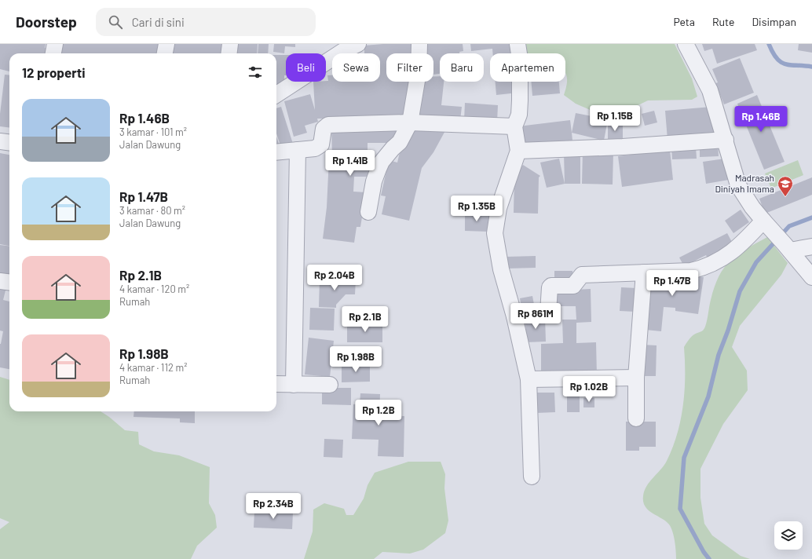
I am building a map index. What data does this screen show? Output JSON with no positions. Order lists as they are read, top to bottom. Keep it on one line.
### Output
{"places":{"school or university":["Madrasah Diniyah Imama"]},"page":{"header":"Doorstep","search":"Cari di sini","nav":["Peta","Rute","Disimpan"],"chip":["Beli","Sewa","Filter","Baru","Apartemen"],"heading":"12 properti","list":[{"name":"Rp 1.46B","note":"3 kamar · 101 m² · Jalan Dawung"},{"name":"Rp 1.47B","note":"3 kamar · 80 m² · Jalan Dawung"},{"name":"Rp 2.1B","note":"4 kamar · 120 m² · Rumah"},{"name":"Rp 1.98B","note":"4 kamar · 112 m² · Rumah"}],"price":["Rp 1.15B","Rp 1.46B","Rp 1.41B","Rp 1.35B","Rp 2.04B","Rp 1.47B","Rp 861M","Rp 2.1B","Rp 1.98B","Rp 1.02B","Rp 1.2B","Rp 2.34B"]}}
